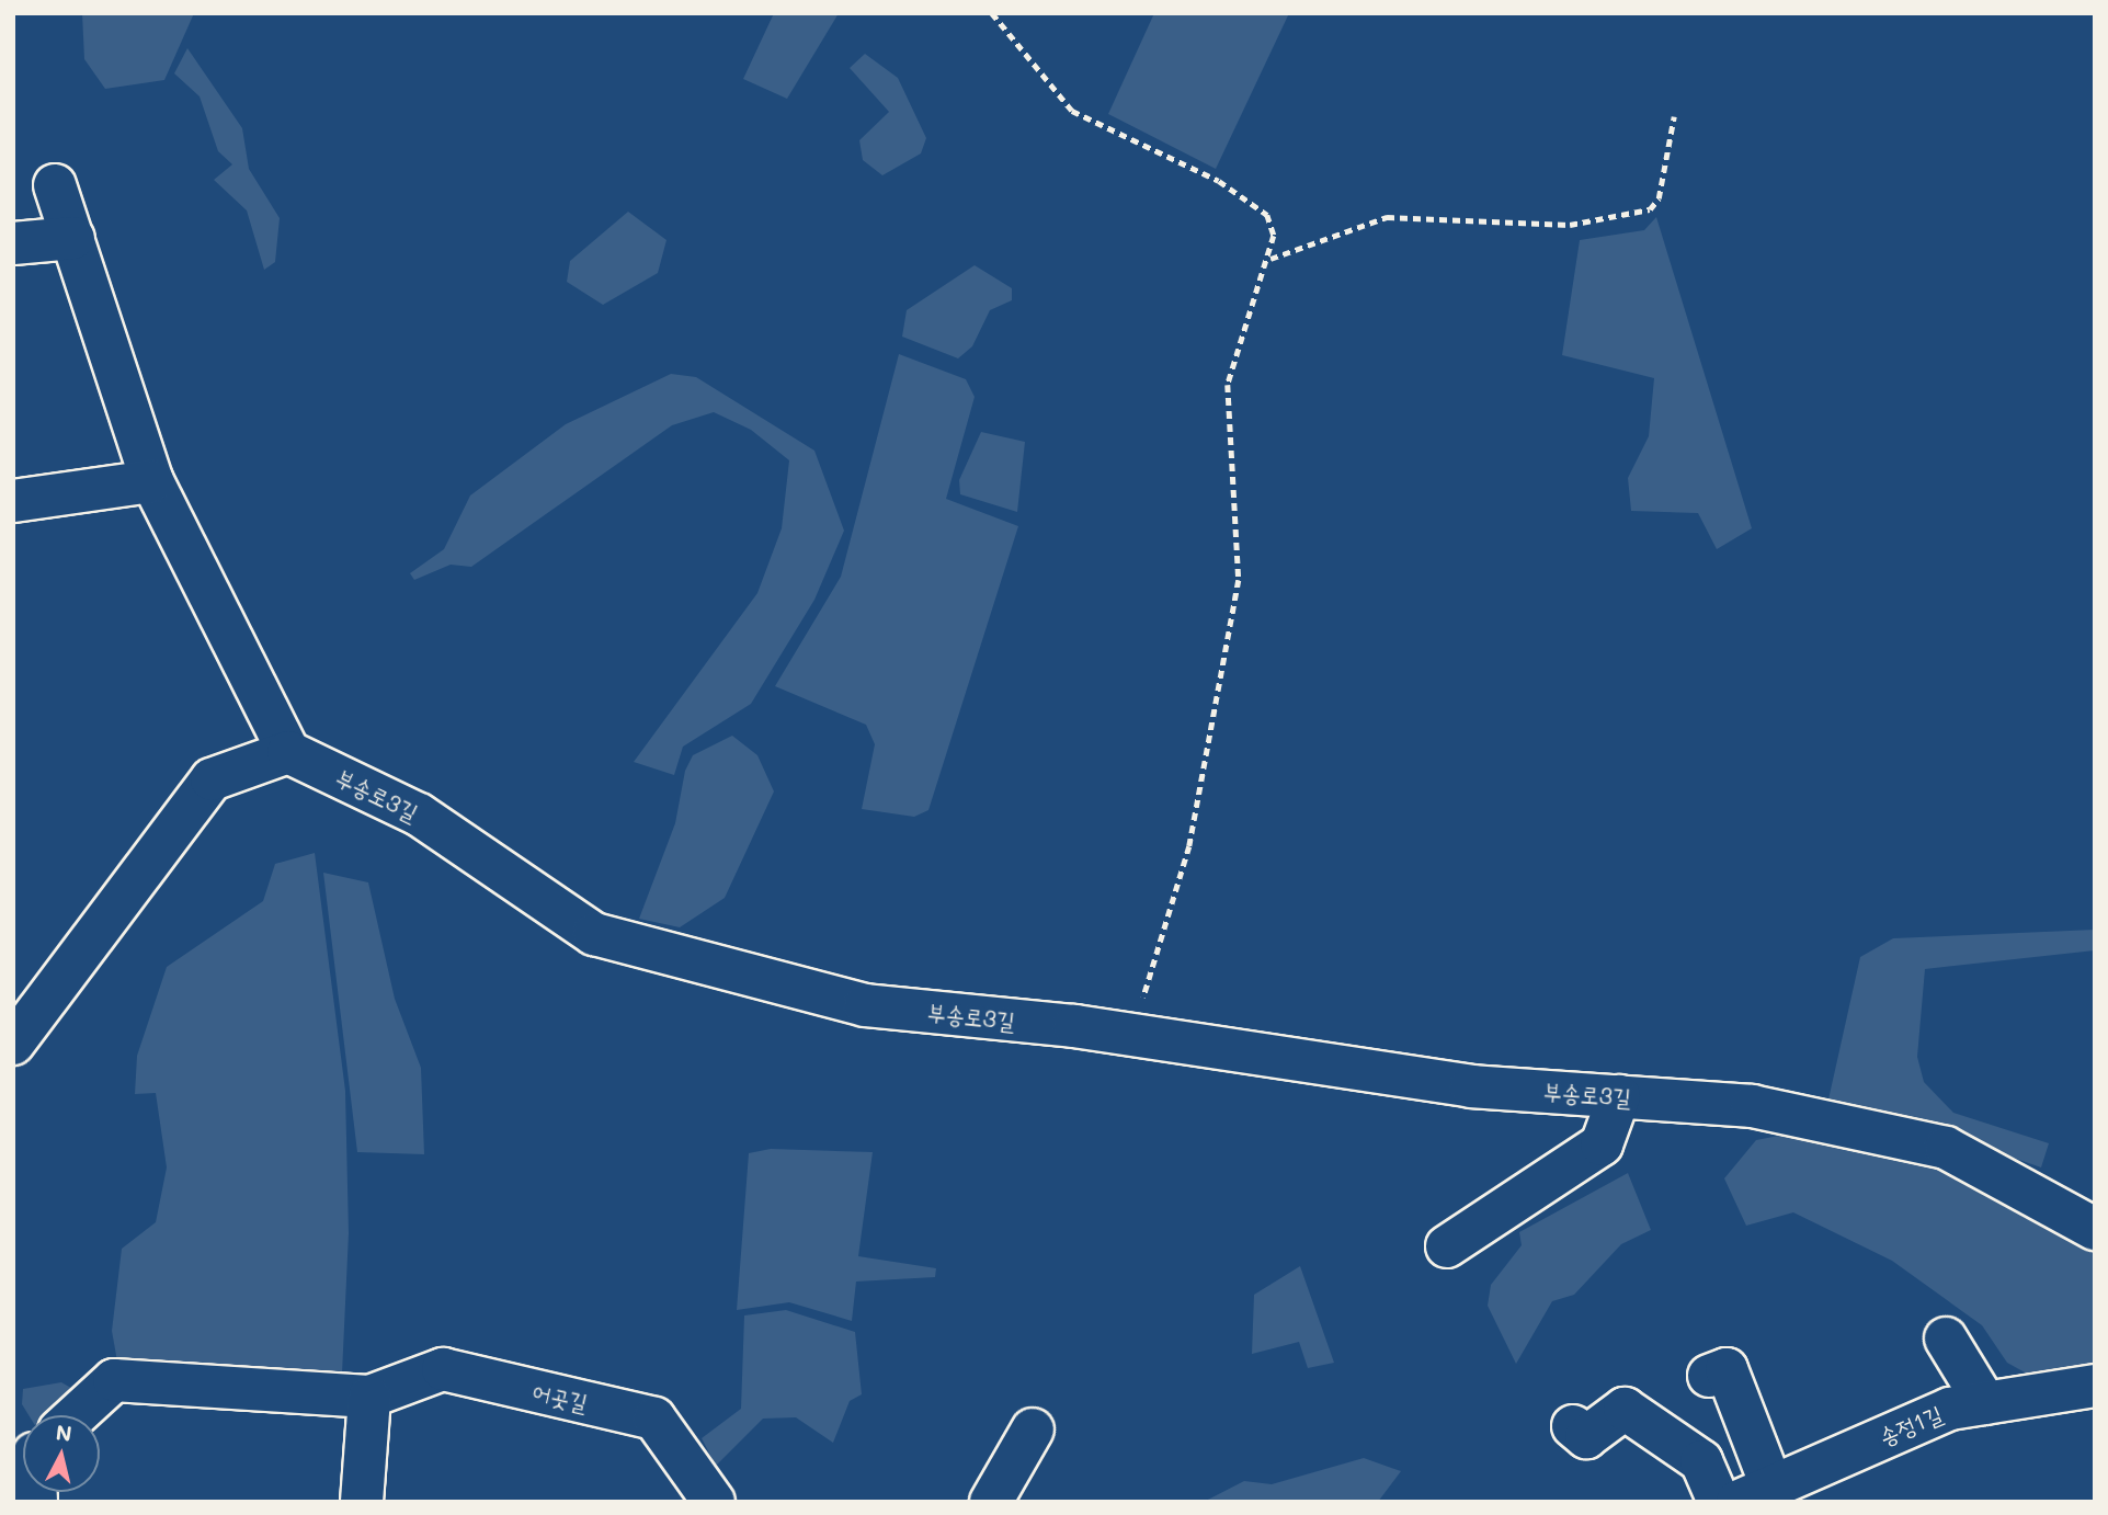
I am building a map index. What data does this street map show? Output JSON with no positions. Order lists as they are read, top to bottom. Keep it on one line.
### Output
{"streets":{"street":["부송로3길","어곳길","송정1길"]},"north":"top"}
